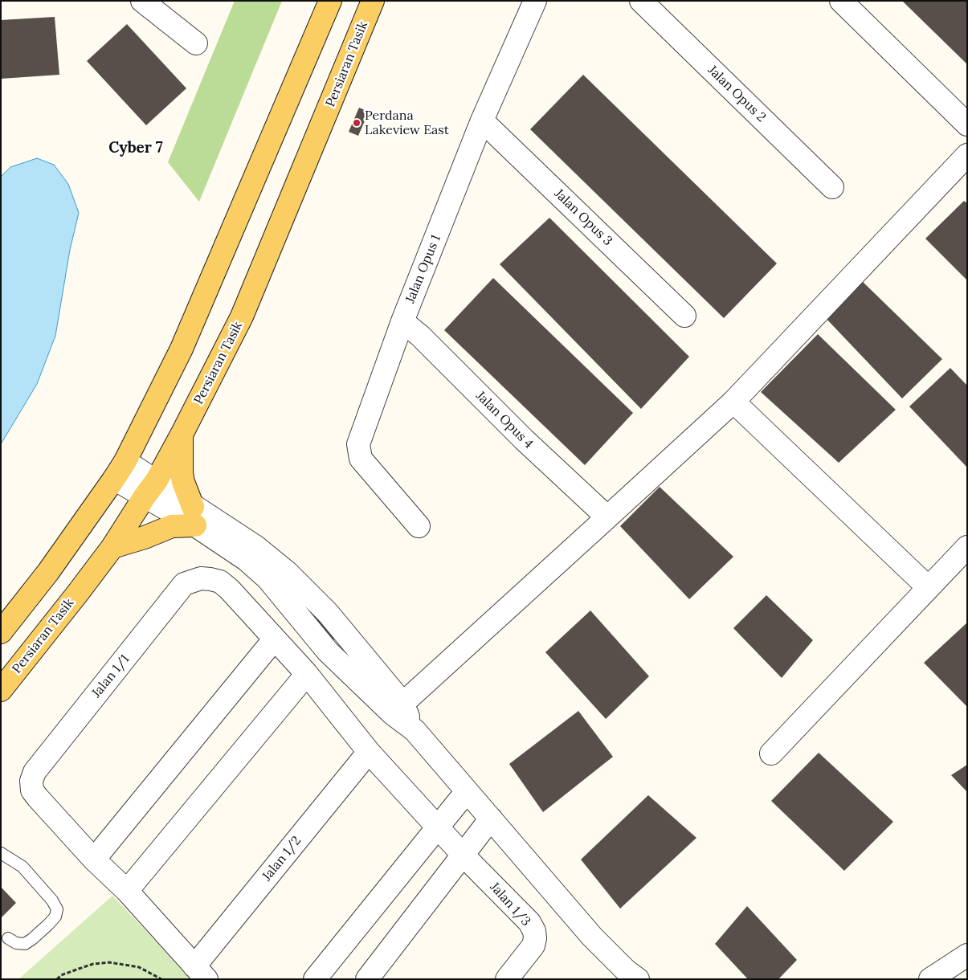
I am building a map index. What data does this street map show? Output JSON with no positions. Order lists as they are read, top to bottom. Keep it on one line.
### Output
{"streets":{"main road":["Persiaran Tasik"],"street":["Jalan Opus 2","Jalan Opus 3","Jalan Opus 1","Jalan Opus 4","Jalan 1/1","Jalan 1/2","Jalan 1/3"]},"crossings":[["Jalan Opus 3","Jalan Opus 1"],["Jalan Opus 1","Jalan Opus 4"],["Jalan 1/1","Jalan 1/3"],["Jalan 1/2","Jalan 1/3"]],"districts":["Cyber 7"],"places":["Perdana Lakeview East"]}
